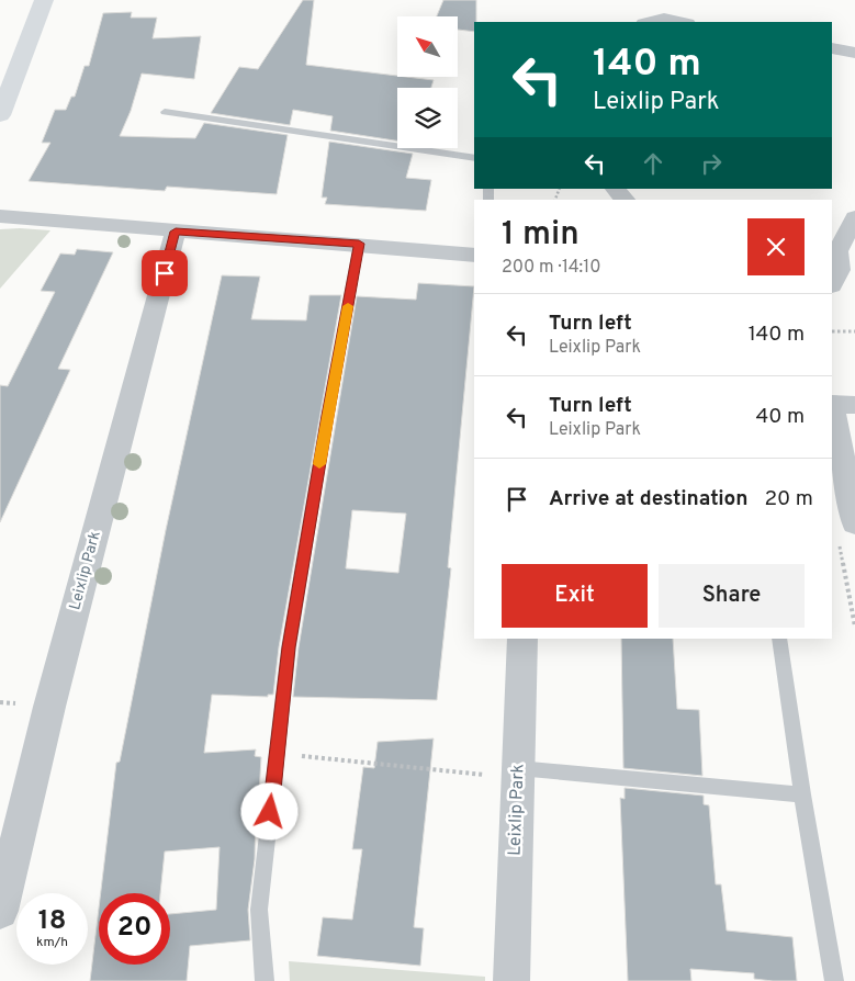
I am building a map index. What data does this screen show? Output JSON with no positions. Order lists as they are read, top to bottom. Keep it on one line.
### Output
{"streets":{"street":["Leixlip Park"]},"north":"top left","page":{"turn":["140 m","Leixlip Park"],"heading":["1 min","200 m · 14:10"],"list":[{"name":"Turn left","note":"Leixlip Park","value":"140 m"},{"name":"Turn left","note":"Leixlip Park","value":"40 m"},{"name":"Arrive at destination","value":"20 m"}],"buttons":["Exit","Share"],"speed":"18 km/h","limit":"20"}}
